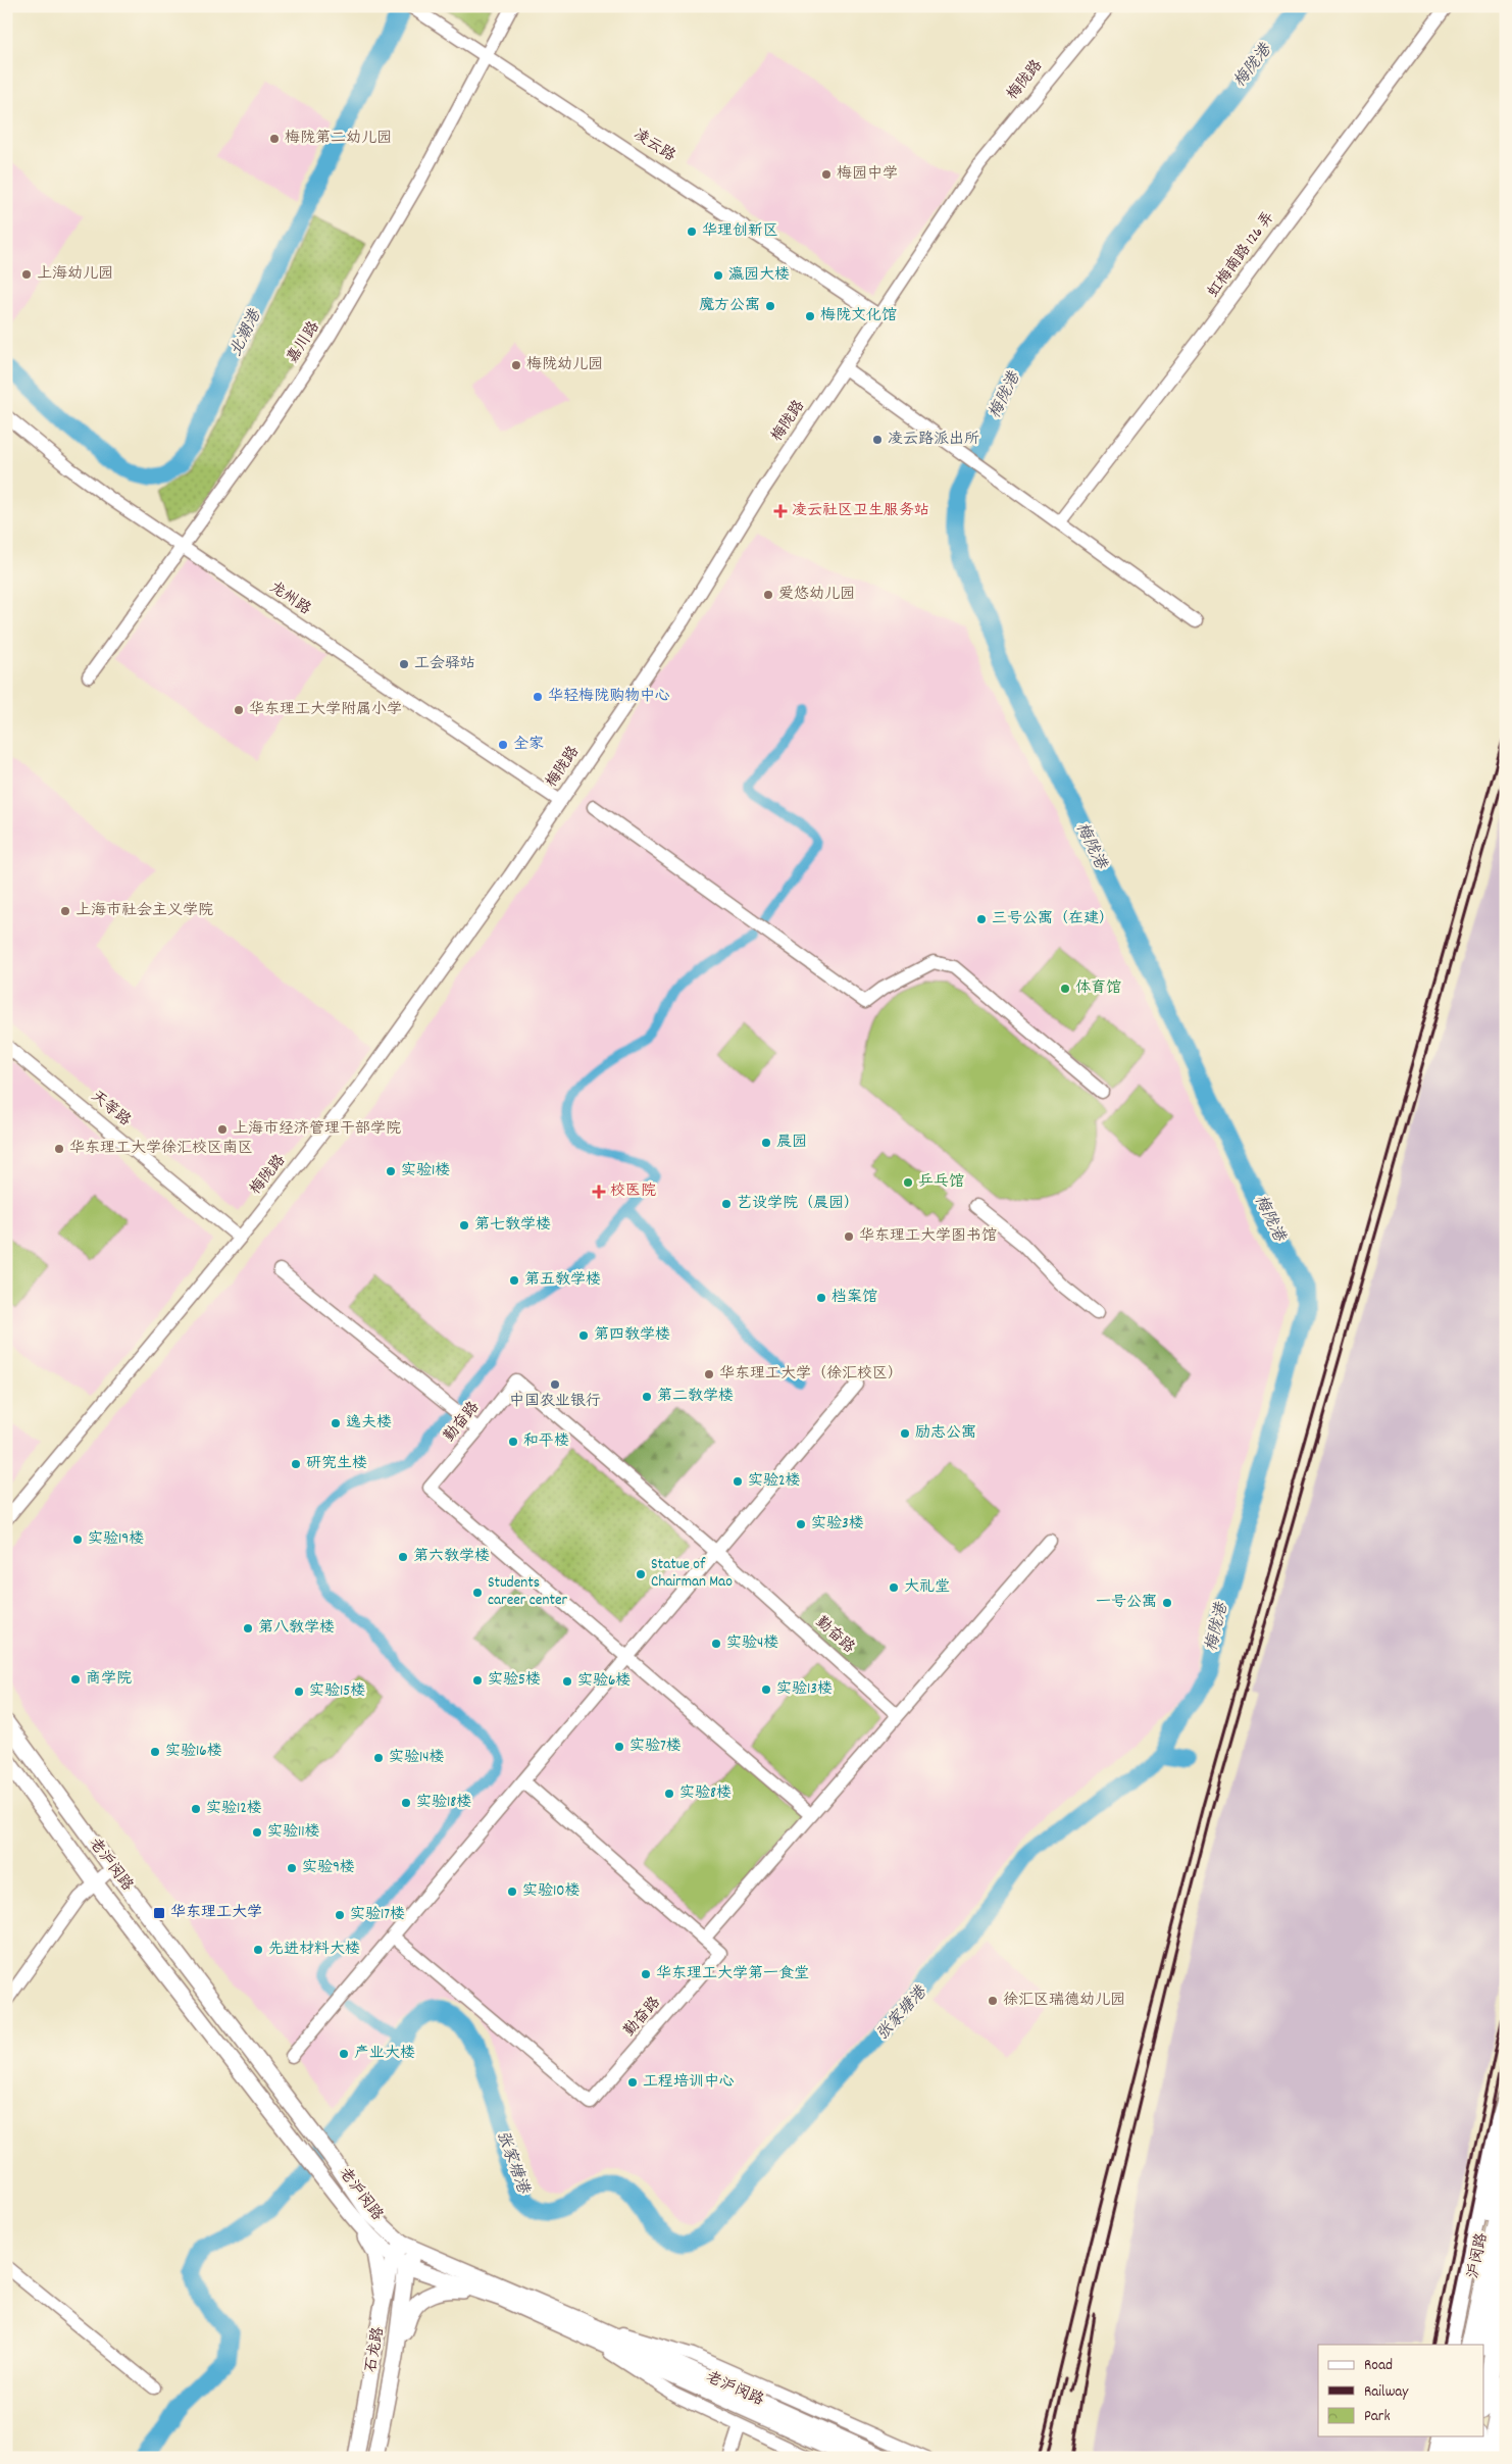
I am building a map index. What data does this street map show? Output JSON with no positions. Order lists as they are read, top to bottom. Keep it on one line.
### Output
{"streets":{"main road":["老沪闵路","沪闵路","石龙路"],"street":["梅陇路","凌云路","虹梅南路 126 弄","嘉川路","龙州路","天等路","勤奋路"]},"crossings":[["梅陇路","凌云路"],["梅陇路","龙州路"],["梅陇路","天等路"],["凌云路","嘉川路"],["嘉川路","龙州路"],["老沪闵路","石龙路"]],"water":["梅陇港","北潮港","张家塘港"],"places":{"other":["梅陇第二幼儿园","梅园中学","华理创新区","上海幼儿园","瀛园大楼","魔方公寓","梅陇文化馆","梅陇幼儿园","凌云路派出所","爱悠幼儿园","工会驿站","华轻梅陇购物中心","华东理工大学附属小学","全家","上海市社会主义学院","三号公寓（在建）","体育馆","上海市经济管理干部学院","晨园","华东理工大学徐汇校区南区","实验1楼","乒乓馆","艺设学院（晨园）","第七教学楼","华东理工大学图书馆","第五教学楼","档案馆","第四教学楼","华东理工大学（徐汇校区）","中国农业银行","第二教学楼","逸夫楼","励志公寓","和平楼","研究生楼","实验2楼","实验3楼","实验19楼","第六教学楼","Statue of Chairman Mao","大礼堂","Students career center","一号公寓","第八教学楼","实验4楼","商学院","实验5楼","实验6楼","实验13楼","实验15楼","实验7楼","实验16楼","实验14楼","实验8楼","实验18楼","实验12楼","实验11楼","实验9楼","实验10楼","实验17楼","先进材料大楼","华东理工大学第一食堂","徐汇区瑞德幼儿园","产业大楼","工程培训中心"],"health":["凌云社区卫生服务站","校医院"],"transit":["华东理工大学"]},"legend":["Road","Railway","Park"]}
